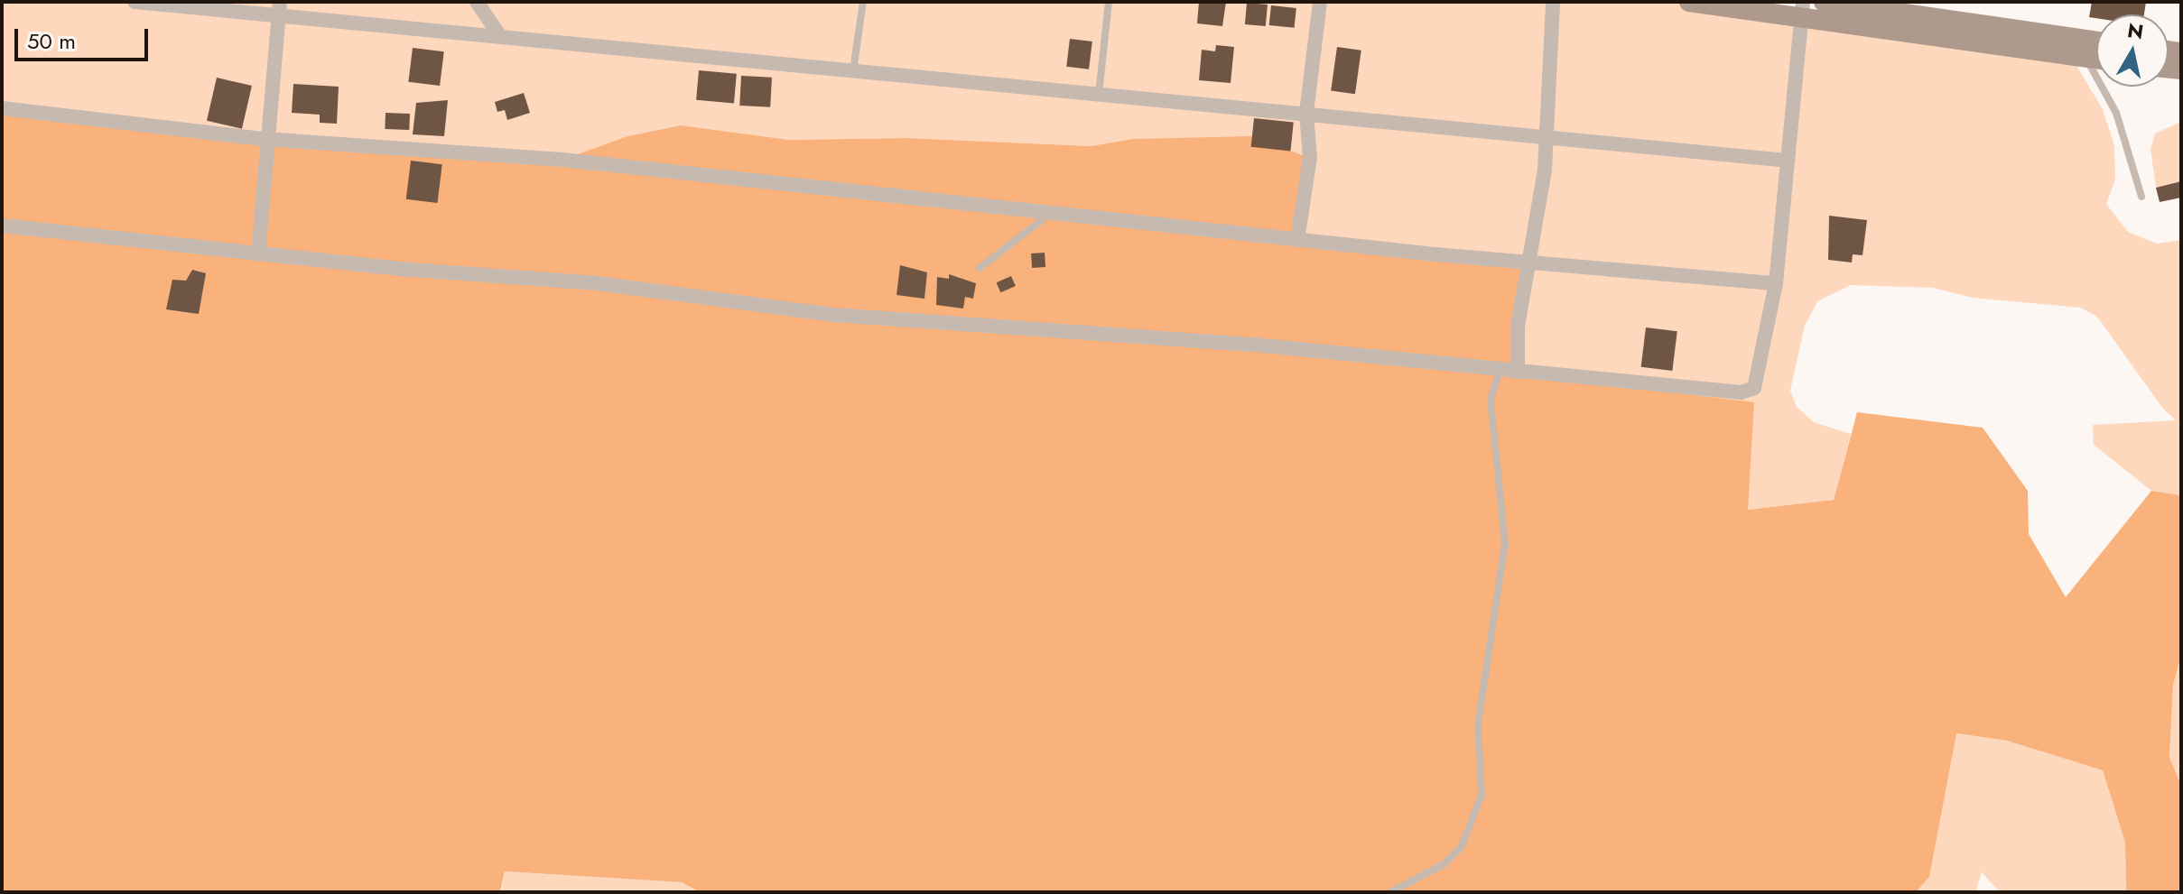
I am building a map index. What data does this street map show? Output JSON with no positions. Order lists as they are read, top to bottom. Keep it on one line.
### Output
{"scale_bar":"50 m","north":"top"}
